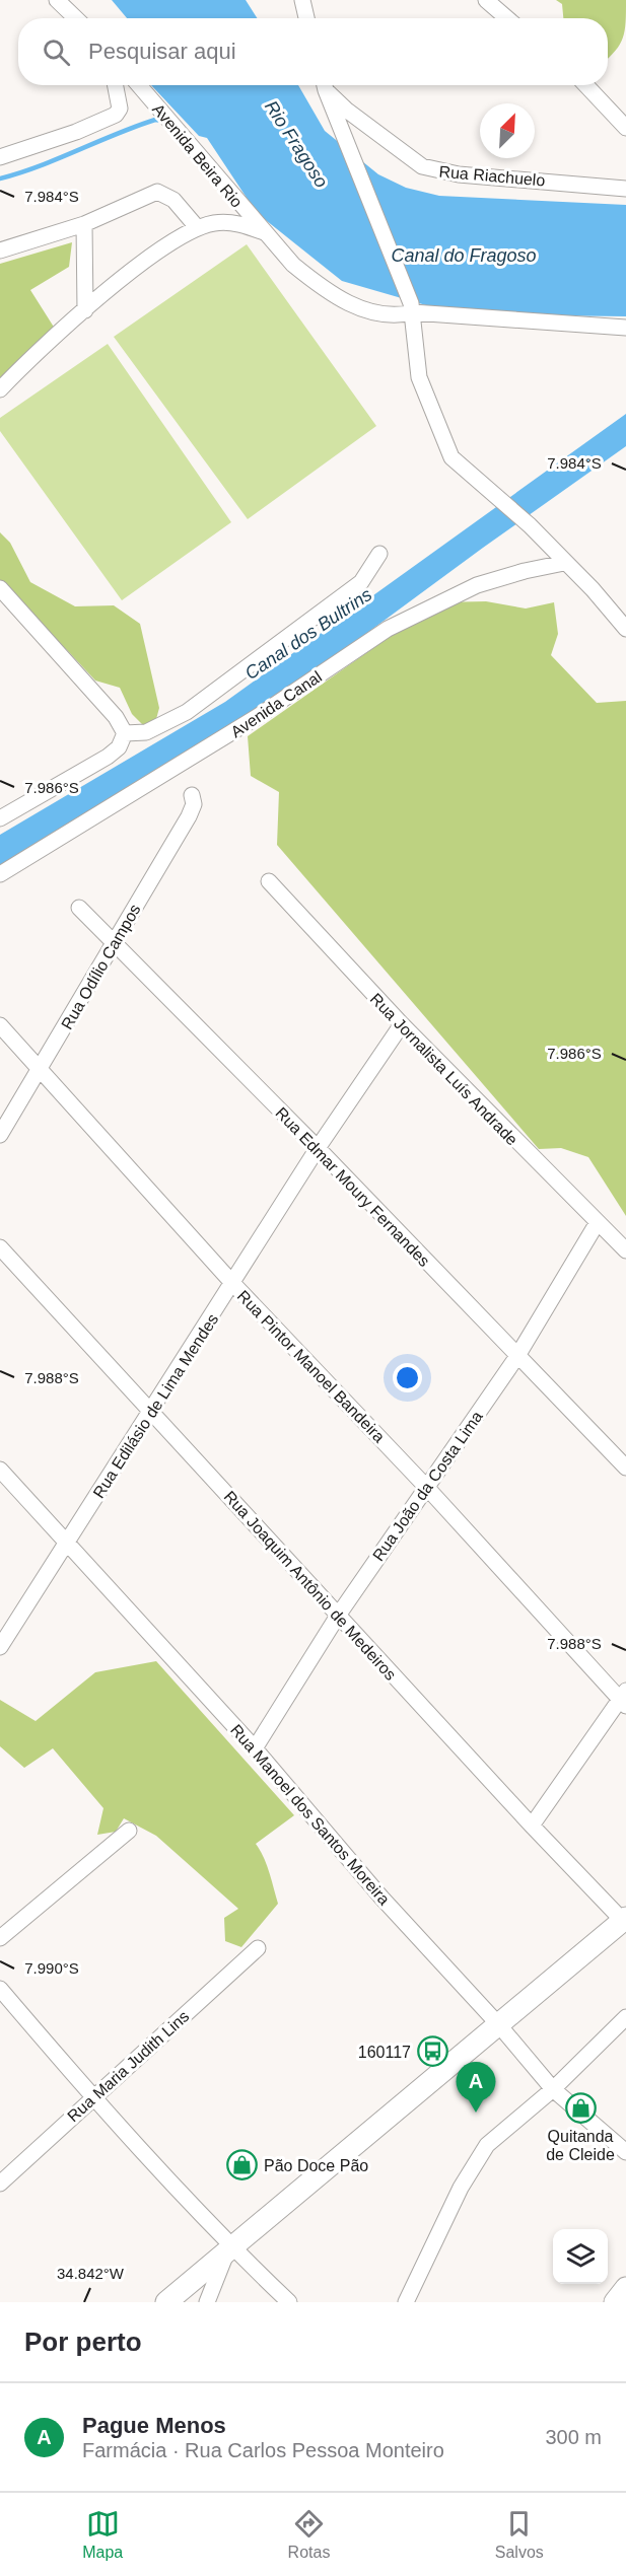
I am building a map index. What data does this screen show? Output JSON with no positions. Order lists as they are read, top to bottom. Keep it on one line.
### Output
{"streets":{"street":["Avenida Beira Rio","Rua Riachuelo","Avenida Canal","Rua Odílio Campos","Rua Jornalista Luís Andrade","Rua Edmar Moury Fernandes","Rua Pintor Manoel Bandeira","Rua Edilásio de Lima Mendes","Rua João da Costa Lima","Rua Joaquim Antônio de Medeiros","Rua Manoel dos Santos Moreira","Rua Maria Judith Lins"]},"crossings":[["Rua Odílio Campos","Rua Edmar Moury Fernandes"],["Rua Odílio Campos","Rua Pintor Manoel Bandeira"],["Rua Jornalista Luís Andrade","Rua Edilásio de Lima Mendes"],["Rua Jornalista Luís Andrade","Rua João da Costa Lima"],["Rua Edmar Moury Fernandes","Rua Edilásio de Lima Mendes"],["Rua Edmar Moury Fernandes","Rua João da Costa Lima"],["Rua Pintor Manoel Bandeira","Rua Edilásio de Lima Mendes"],["Rua Pintor Manoel Bandeira","Rua João da Costa Lima"],["Rua Edilásio de Lima Mendes","Rua Joaquim Antônio de Medeiros"],["Rua Edilásio de Lima Mendes","Rua Manoel dos Santos Moreira"],["Rua João da Costa Lima","Rua Joaquim Antônio de Medeiros"],["Rua João da Costa Lima","Rua Manoel dos Santos Moreira"]],"water":["Rio Fragoso","Canal do Fragoso","Canal dos Bultrins"],"places":{"bus stop":["160117"],"shop":["Quitanda de Cleide","Pão Doce Pão"]},"north":"top right","page":{"search":"Pesquisar aqui","pins":"A","heading":"Por perto","list":[{"mark":"A","name":"Pague Menos","note":"Farmácia · Rua Carlos Pessoa Monteiro","value":"300 m"}],"nav":["Mapa","Rotas","Salvos"]},"coordinates":["7.984°S","7.986°S","7.988°S","7.990°S","34.842°W"]}
